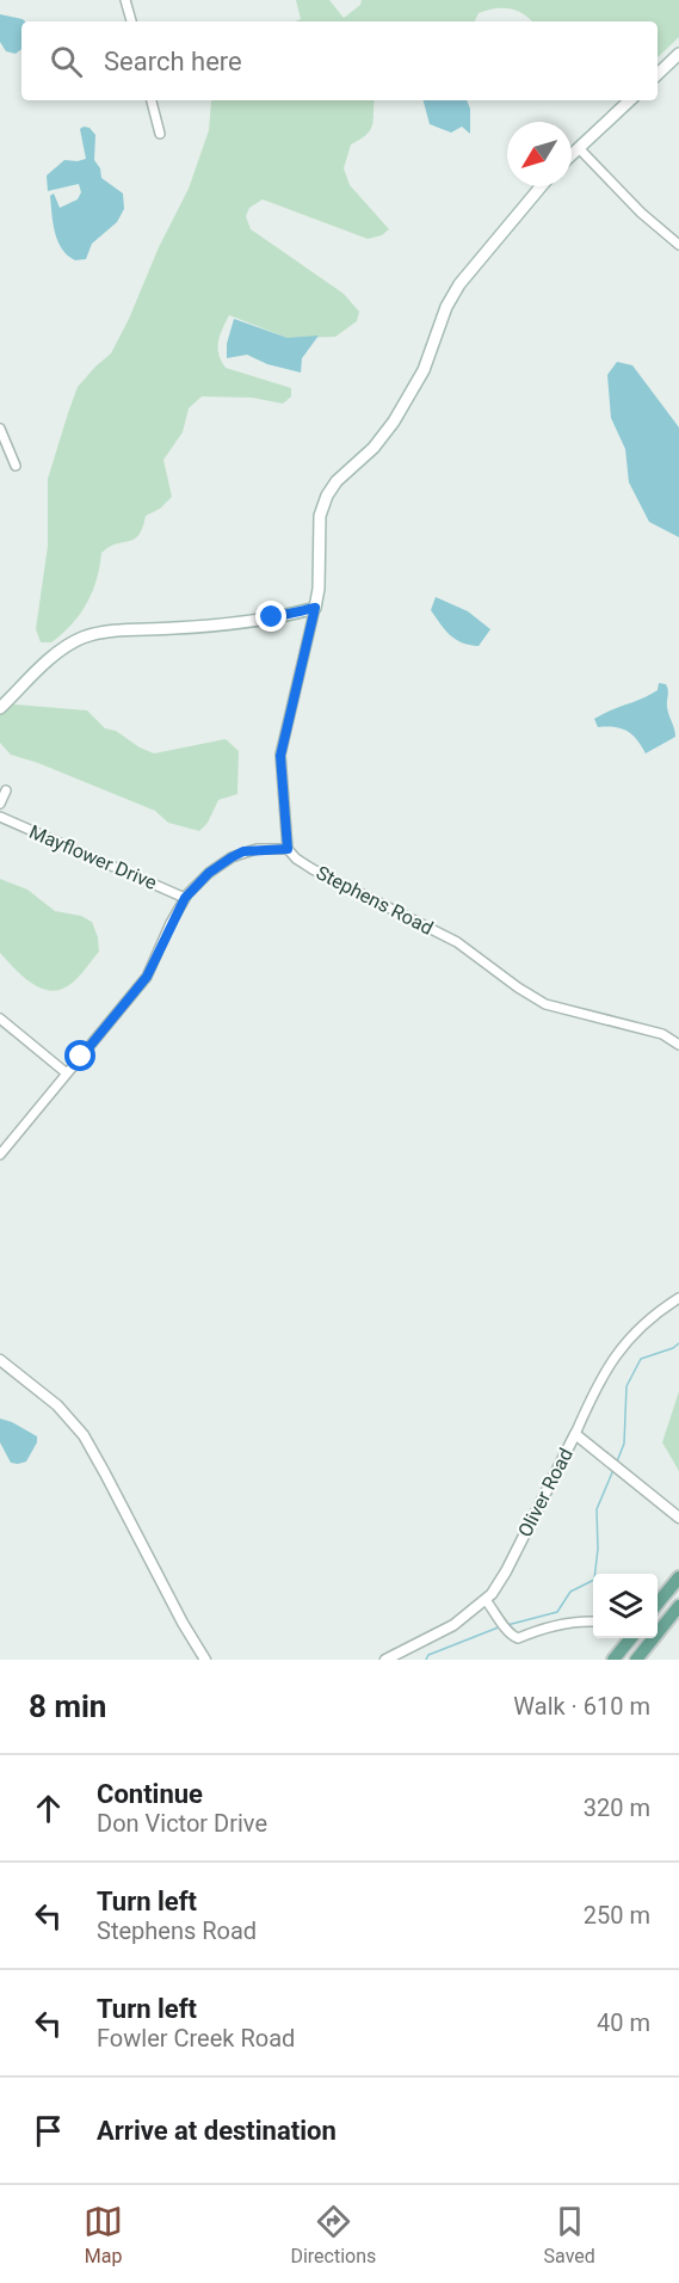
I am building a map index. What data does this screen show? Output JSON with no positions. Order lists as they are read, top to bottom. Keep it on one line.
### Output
{"streets":{"street":["Mayflower Drive","Stephens Road","Oliver Road"]},"north":"bottom left","page":{"search":"Search here","heading":["8 min","Walk · 610 m"],"list":[["Continue","Don Victor Drive","320 m"],["Turn left","Stephens Road","250 m"],["Turn left","Fowler Creek Road","40 m"],"Arrive at destination"],"nav":["Map","Directions","Saved"]}}
